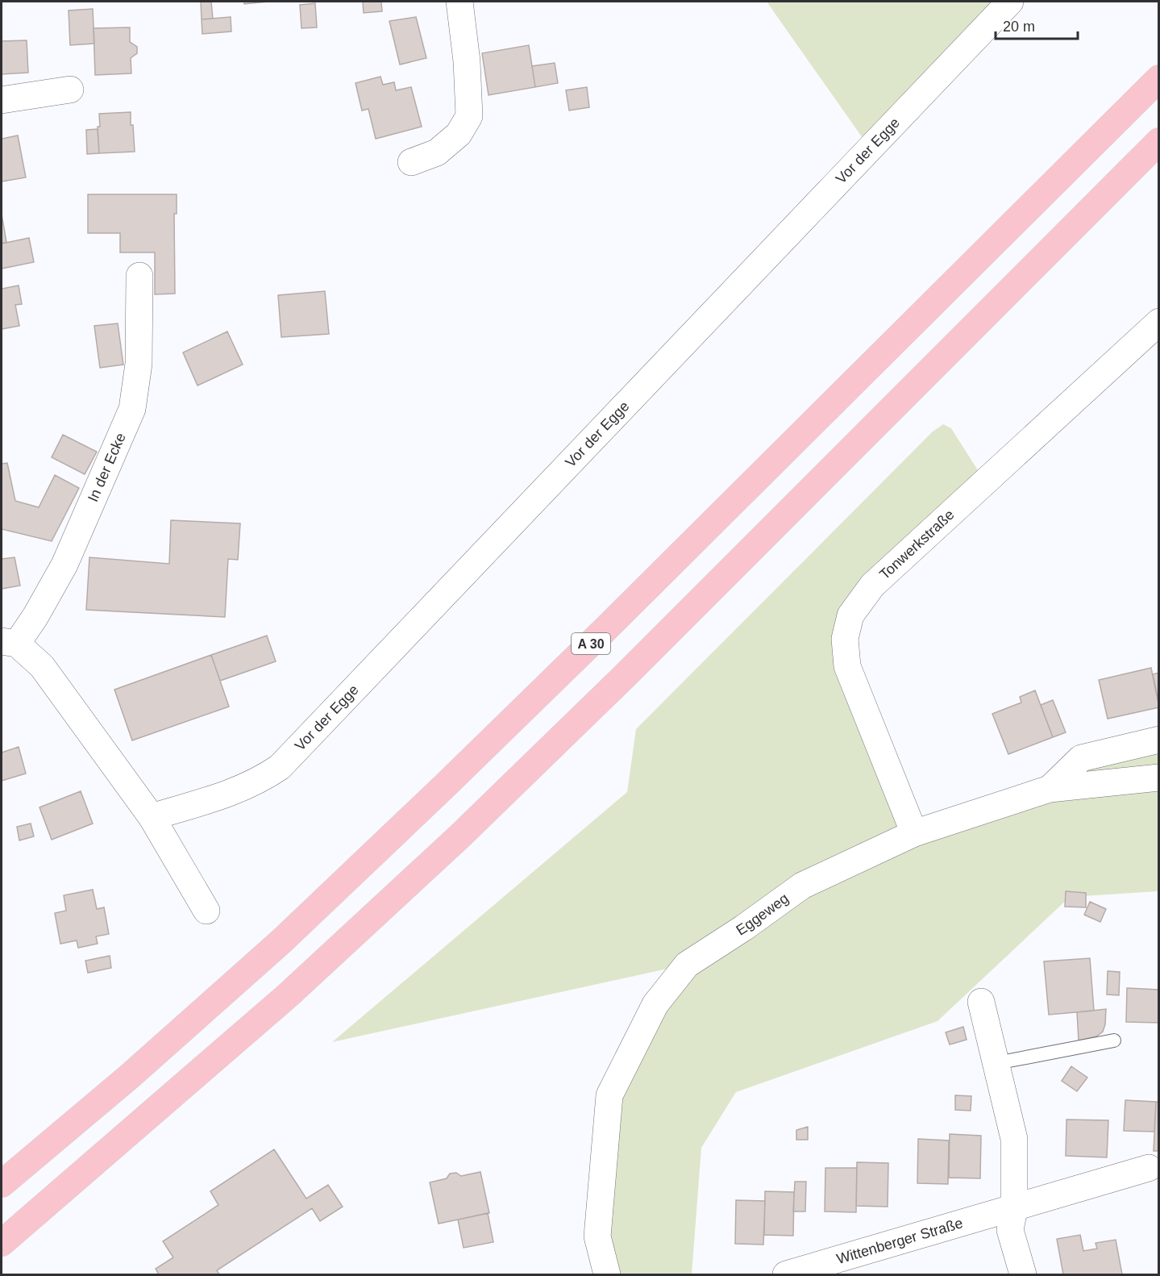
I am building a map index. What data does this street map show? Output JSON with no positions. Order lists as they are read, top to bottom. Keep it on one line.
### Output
{"streets":{"highway":["A 30"],"street":["Vor der Egge","In der Ecke","Tonwerkstraße","Eggeweg","Wittenberger Straße"]},"crossings":[["Tonwerkstraße","Eggeweg"]],"scale_bar":"20 m"}
